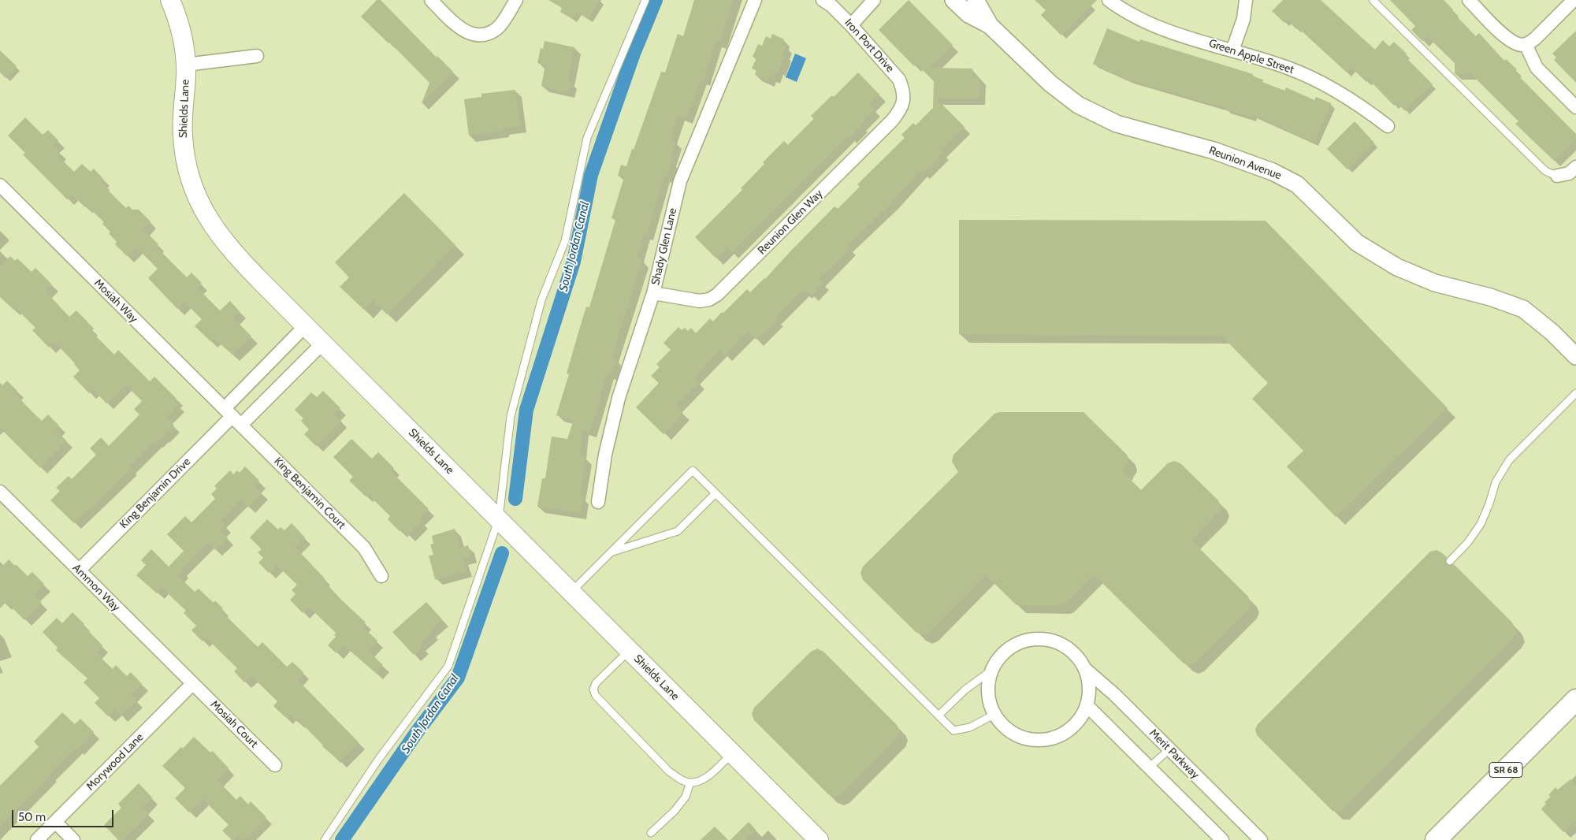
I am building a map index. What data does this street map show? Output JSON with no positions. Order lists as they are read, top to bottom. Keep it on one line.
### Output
{"streets":{"main road":["Shields Lane","SR 68"],"street":["Iron Port Drive","Green Apple Street","Reunion Avenue","Reunion Glen Way","Shady Glen Lane","Mosiah Way","King Benjamin Drive","King Benjamin Court","Ammon Way","Mosiah Court","Merit Parkway","Morywood Lane"]},"crossings":[["Iron Port Drive","Reunion Glen Way"],["Shields Lane","King Benjamin Drive"],["Reunion Glen Way","Shady Glen Lane"],["Mosiah Way","King Benjamin Drive"],["Mosiah Way","King Benjamin Court"],["King Benjamin Drive","King Benjamin Court"],["King Benjamin Drive","Ammon Way"],["Ammon Way","Mosiah Court"],["Ammon Way","Morywood Lane"],["Mosiah Court","Morywood Lane"]],"water":["South Jordan Canal"],"scale_bar":"50 m"}
